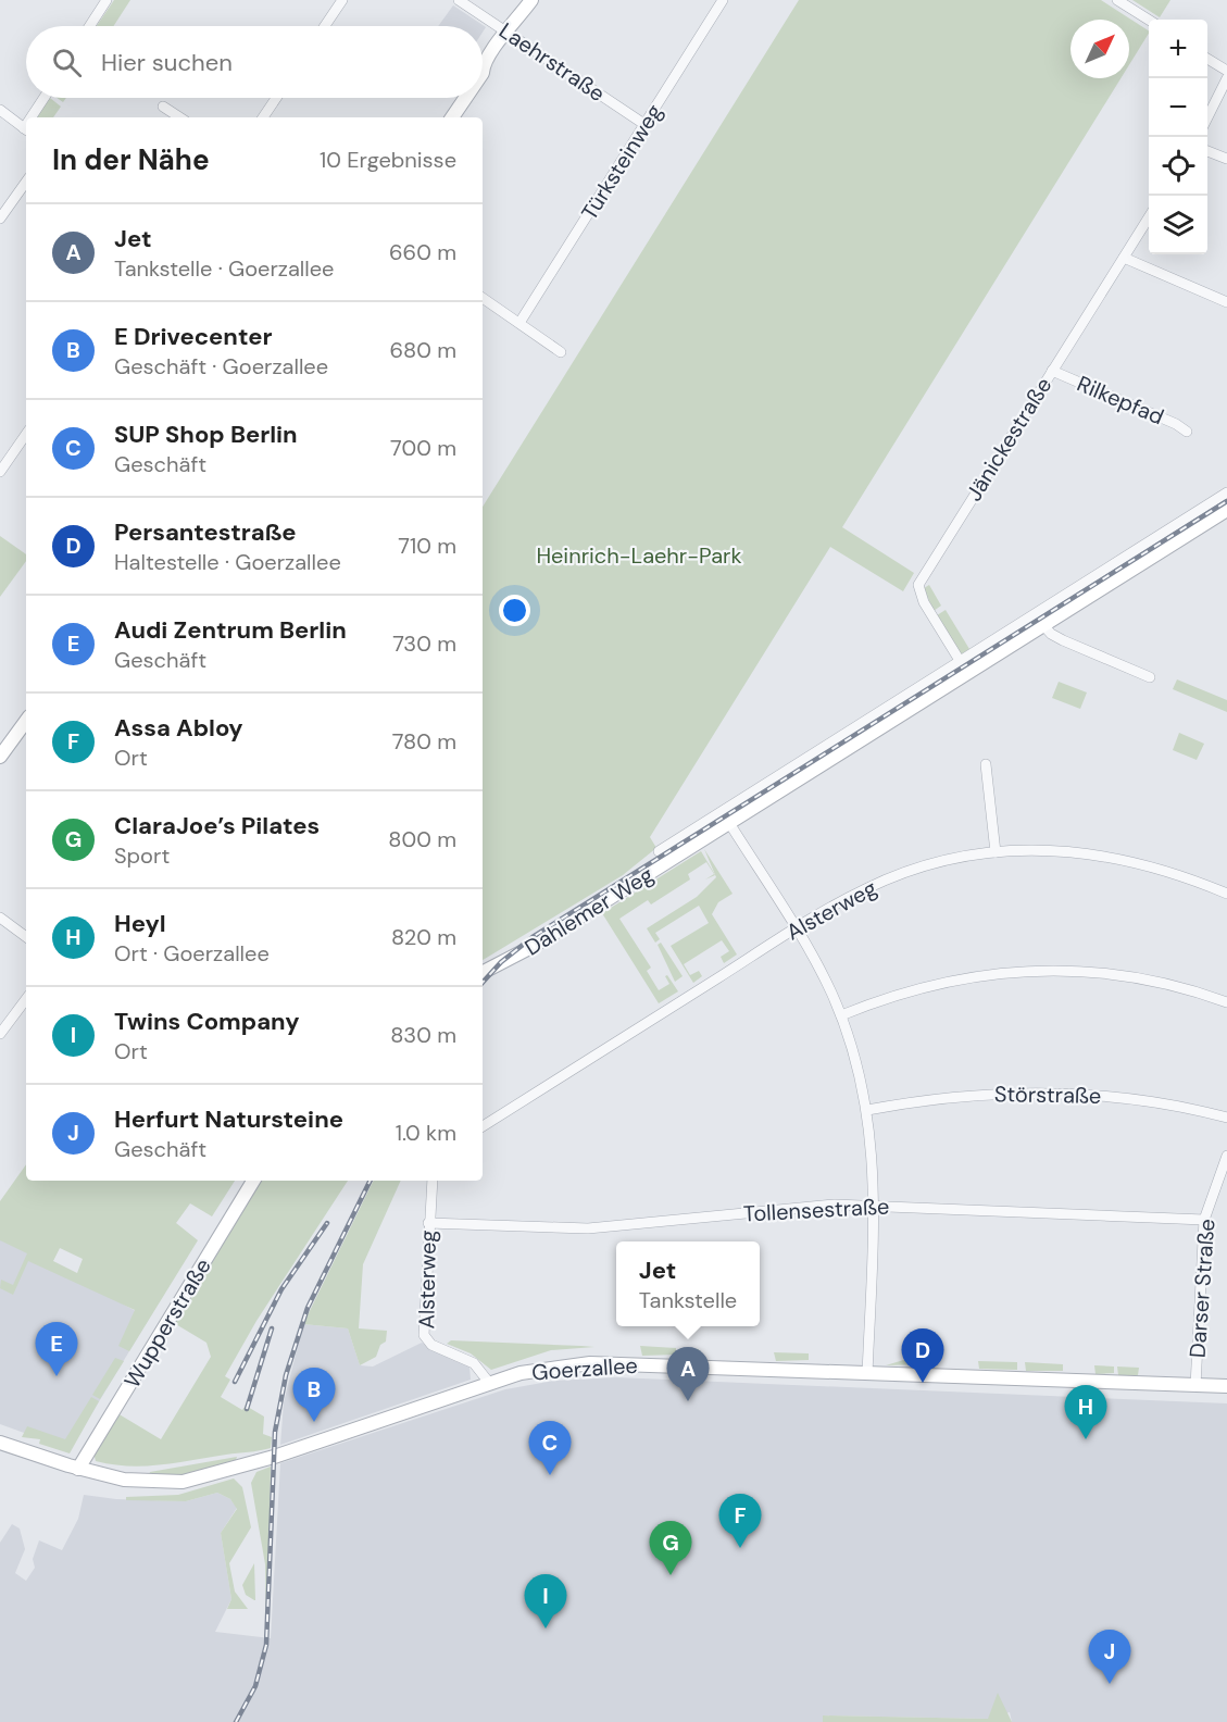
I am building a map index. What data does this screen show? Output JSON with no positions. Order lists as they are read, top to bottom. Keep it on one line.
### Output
{"streets":{"main road":["Dahlemer Weg","Wupperstraße","Goerzallee"],"street":["Laehrstraße","Türksteinweg","Rilkepfad","Jänickestraße","Alsterweg","Störstraße","Tollensestraße","Darser Straße"]},"crossings":[["Laehrstraße","Türksteinweg"],["Rilkepfad","Jänickestraße"],["Jänickestraße","Dahlemer Weg"],["Alsterweg","Tollensestraße"],["Alsterweg","Goerzallee"],["Tollensestraße","Darser Straße"],["Darser Straße","Goerzallee"],["Wupperstraße","Goerzallee"]],"parks":["Heinrich-Laehr-Park"],"north":"top right","page":{"map_buttons":["+","−"],"search":"Hier suchen","heading":["In der Nähe","10 Ergebnisse"],"list":[{"mark":"A","name":"Jet","note":"Tankstelle · Goerzallee","value":"660 m"},{"mark":"B","name":"E Drivecenter","note":"Geschäft · Goerzallee","value":"680 m"},{"mark":"C","name":"SUP Shop Berlin","note":"Geschäft","value":"700 m"},{"mark":"D","name":"Persantestraße","note":"Haltestelle · Goerzallee","value":"710 m"},{"mark":"E","name":"Audi Zentrum Berlin","note":"Geschäft","value":"730 m"},{"mark":"F","name":"Assa Abloy","note":"Ort","value":"780 m"},{"mark":"G","name":"ClaraJoe’s Pilates","note":"Sport","value":"800 m"},{"mark":"H","name":"Heyl","note":"Ort · Goerzallee","value":"820 m"},{"mark":"I","name":"Twins Company","note":"Ort","value":"830 m"},{"mark":"J","name":"Herfurt Natursteine","note":"Geschäft","value":"1.0 km"}],"popup":["Jet","Tankstelle"],"pins":["E","D","A","B","H","C","F","G","I","J"]}}
